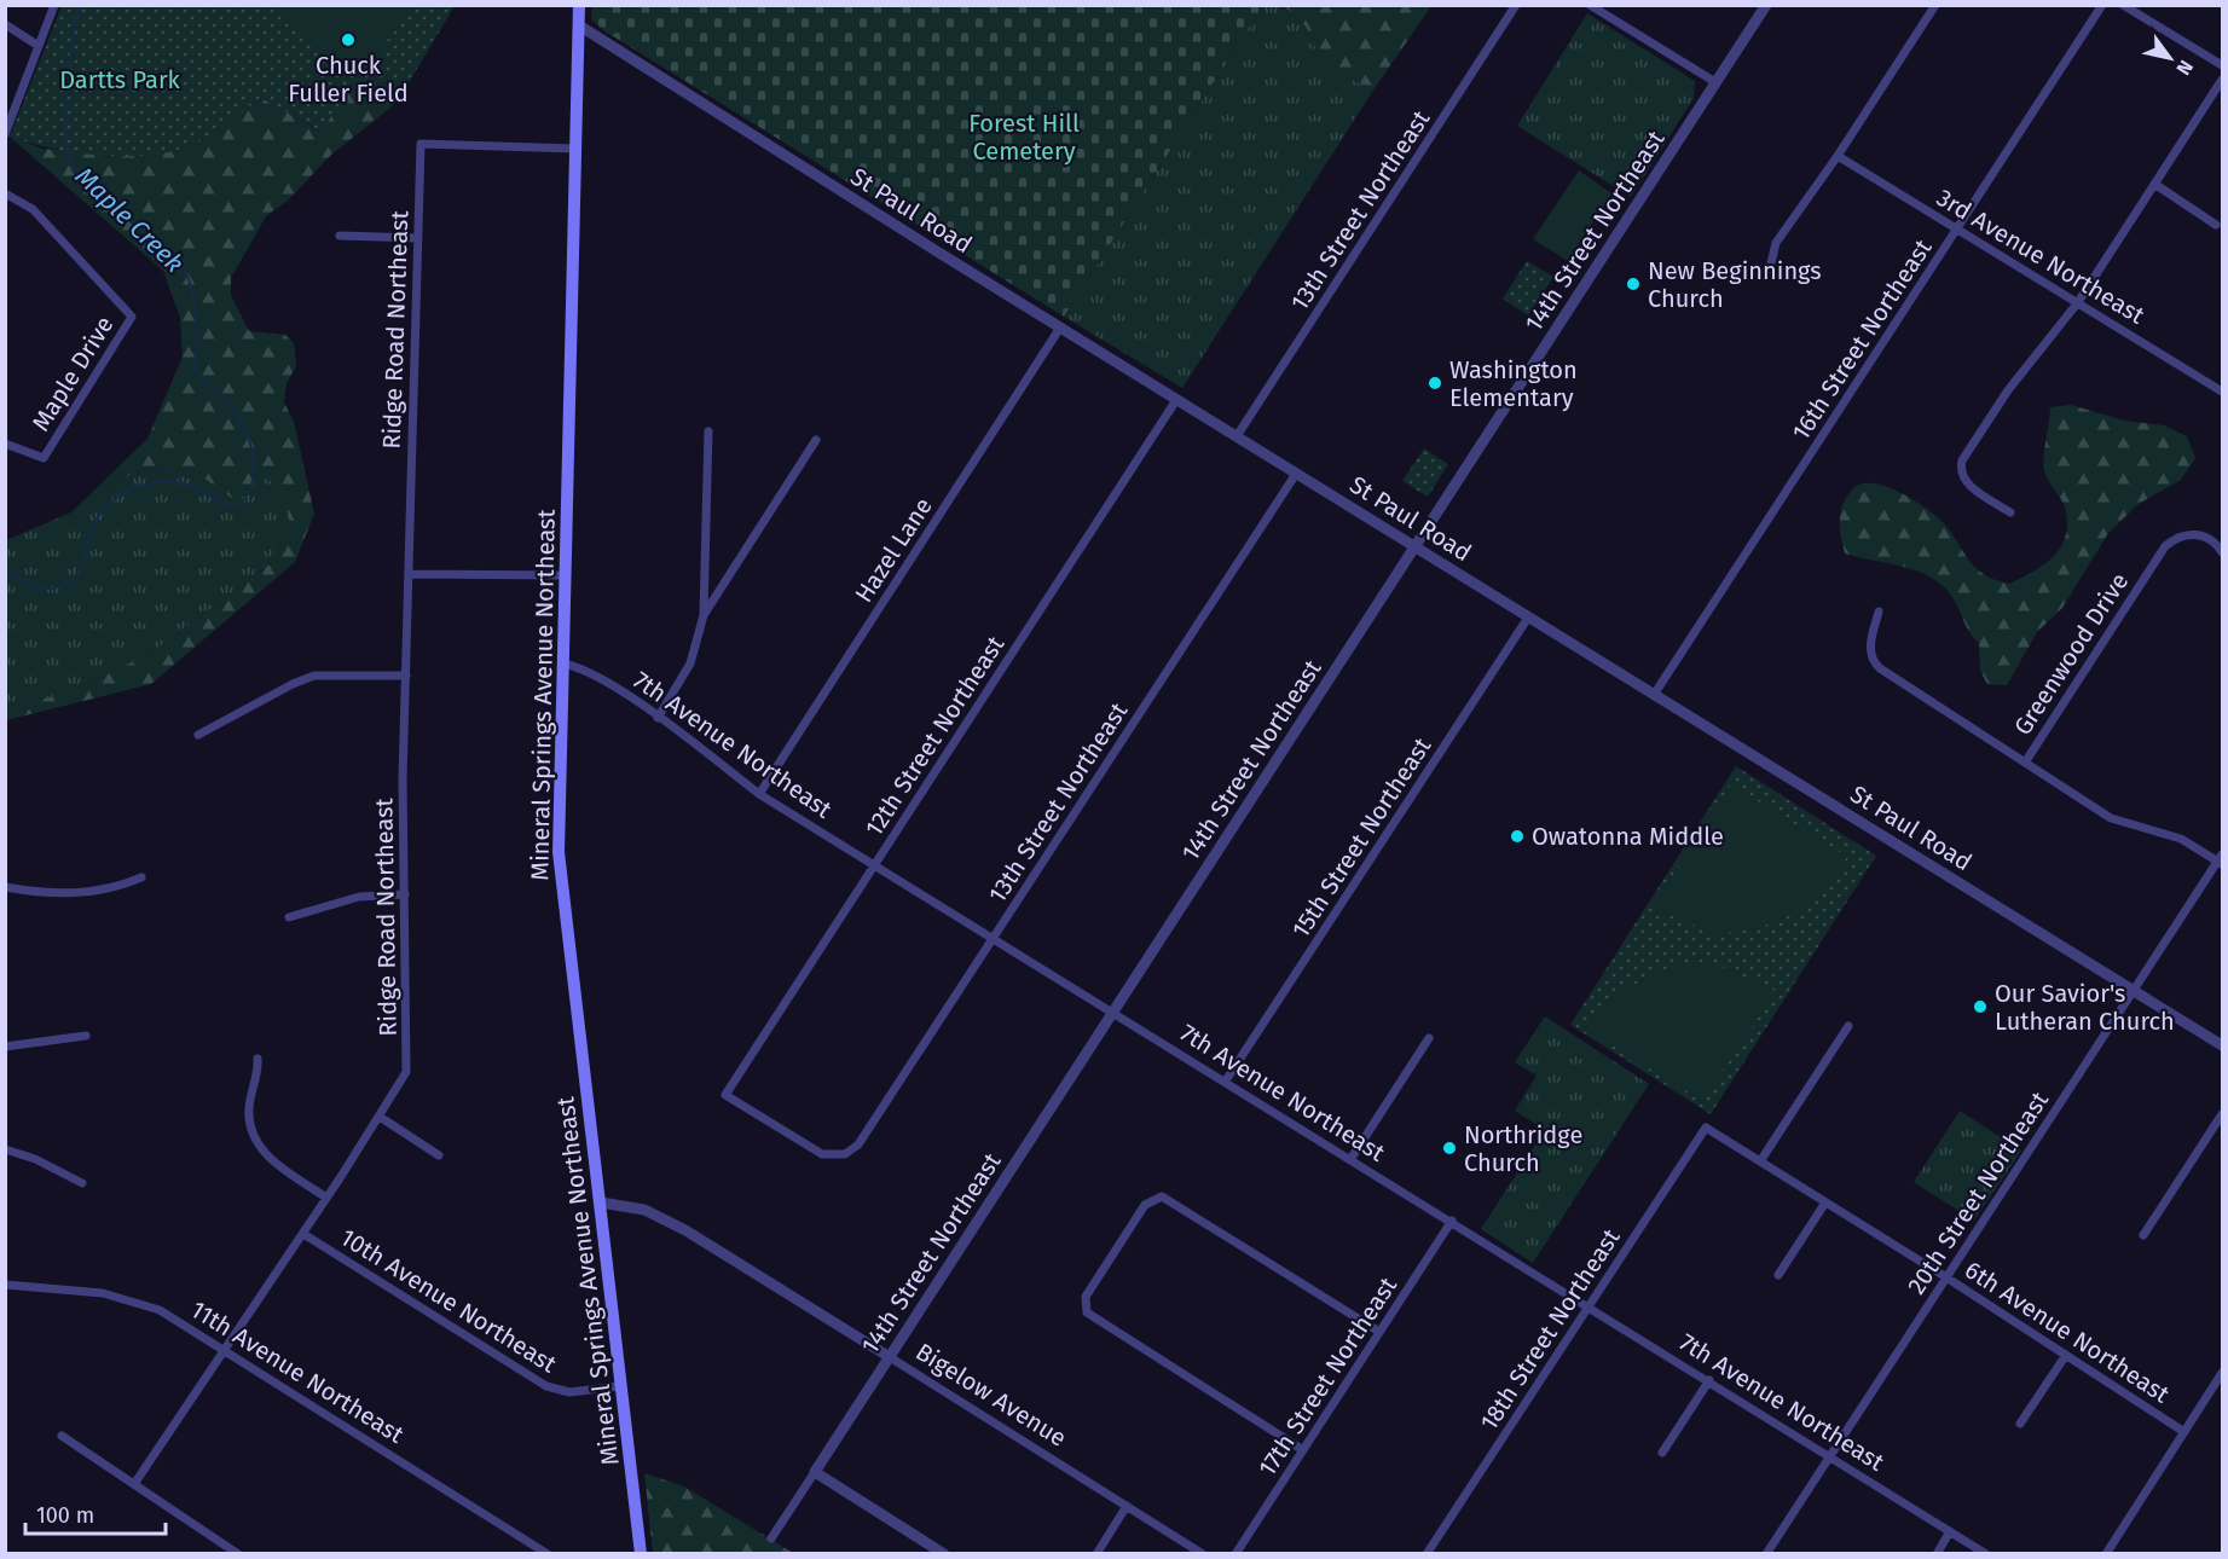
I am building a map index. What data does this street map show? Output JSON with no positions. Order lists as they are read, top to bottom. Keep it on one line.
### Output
{"streets":{"main road":["Mineral Springs Avenue Northeast"],"street":["St Paul Road","13th Street Northeast","14th Street Northeast","3rd Avenue Northeast","Ridge Road Northeast","16th Street Northeast","Maple Drive","Hazel Lane","Greenwood Drive","12th Street Northeast","7th Avenue Northeast","15th Street Northeast","20th Street Northeast","10th Avenue Northeast","18th Street Northeast","6th Avenue Northeast","11th Avenue Northeast","17th Street Northeast","Bigelow Avenue"]},"crossings":[["St Paul Road","13th Street Northeast"],["St Paul Road","14th Street Northeast"],["St Paul Road","16th Street Northeast"],["St Paul Road","Hazel Lane"],["St Paul Road","Mineral Springs Avenue Northeast"],["St Paul Road","12th Street Northeast"],["St Paul Road","15th Street Northeast"],["St Paul Road","20th Street Northeast"],["13th Street Northeast","12th Street Northeast"],["13th Street Northeast","7th Avenue Northeast"],["14th Street Northeast","7th Avenue Northeast"],["14th Street Northeast","Bigelow Avenue"],["3rd Avenue Northeast","16th Street Northeast"],["Ridge Road Northeast","Mineral Springs Avenue Northeast"],["Ridge Road Northeast","10th Avenue Northeast"],["Ridge Road Northeast","11th Avenue Northeast"],["Hazel Lane","7th Avenue Northeast"],["Greenwood Drive","20th Street Northeast"],["Mineral Springs Avenue Northeast","7th Avenue Northeast"],["Mineral Springs Avenue Northeast","10th Avenue Northeast"],["Mineral Springs Avenue Northeast","Bigelow Avenue"],["12th Street Northeast","7th Avenue Northeast"],["7th Avenue Northeast","15th Street Northeast"],["7th Avenue Northeast","20th Street Northeast"],["7th Avenue Northeast","18th Street Northeast"],["7th Avenue Northeast","17th Street Northeast"],["20th Street Northeast","6th Avenue Northeast"],["18th Street Northeast","6th Avenue Northeast"]],"water":["Maple Creek"],"parks":["Dartts Park","Forest Hill Cemetery"],"places":["Chuck Fuller Field","New Beginnings Church","Washington Elementary","Owatonna Middle","Our Savior's Lutheran Church","Northridge Church"],"scale_bar":"100 m","north":"bottom right"}
